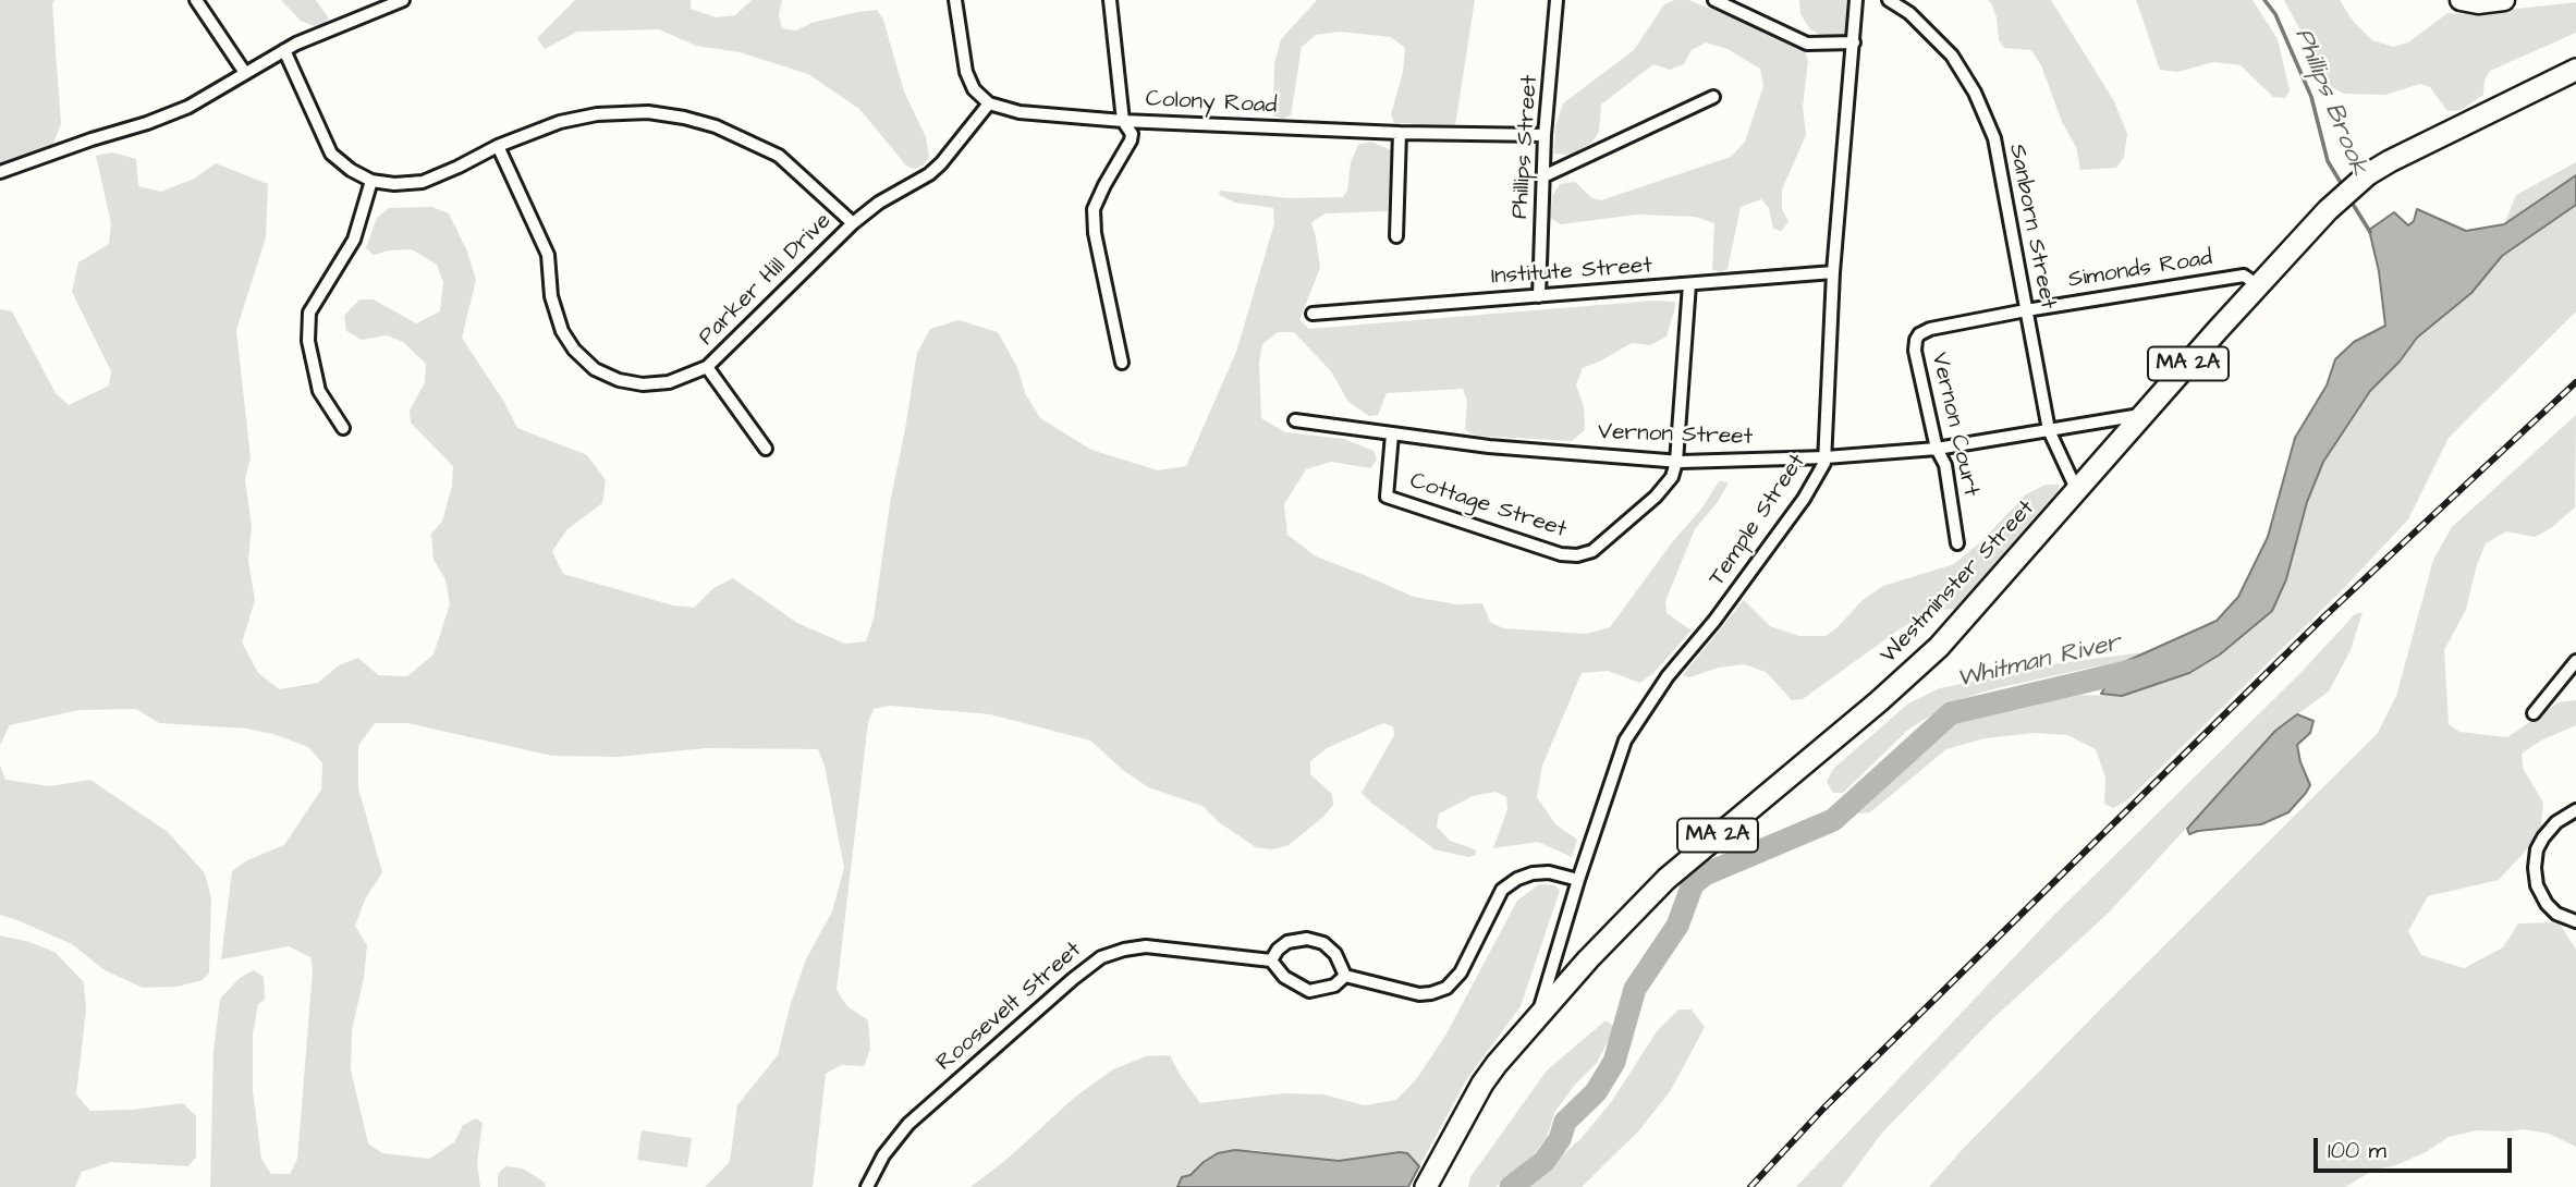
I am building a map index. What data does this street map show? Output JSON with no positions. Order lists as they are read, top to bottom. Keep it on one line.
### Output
{"streets":{"highway":["MA 2A","Westminster Street"],"street":["Colony Road","Phillips Street","Sanborn Street","Simonds Road","Institute Street","Parker Hill Drive","Vernon Court","Vernon Street","Cottage Street","Temple Street","Roosevelt Street"]},"crossings":[["Colony Road","Phillips Street"],["Colony Road","Parker Hill Drive"],["Phillips Street","Institute Street"],["Sanborn Street","Simonds Road"],["Sanborn Street","Vernon Court"],["Sanborn Street","Vernon Street"],["Sanborn Street","Westminster Street"],["Simonds Road","Vernon Court"],["Simonds Road","Westminster Street"],["Institute Street","Cottage Street"],["Institute Street","Temple Street"],["Vernon Court","Vernon Street"],["Vernon Street","Cottage Street"],["Vernon Street","Temple Street"],["Vernon Street","Westminster Street"],["Temple Street","Westminster Street"]],"water":["Phillips Brook","Whitman River"],"scale_bar":"100 m"}
